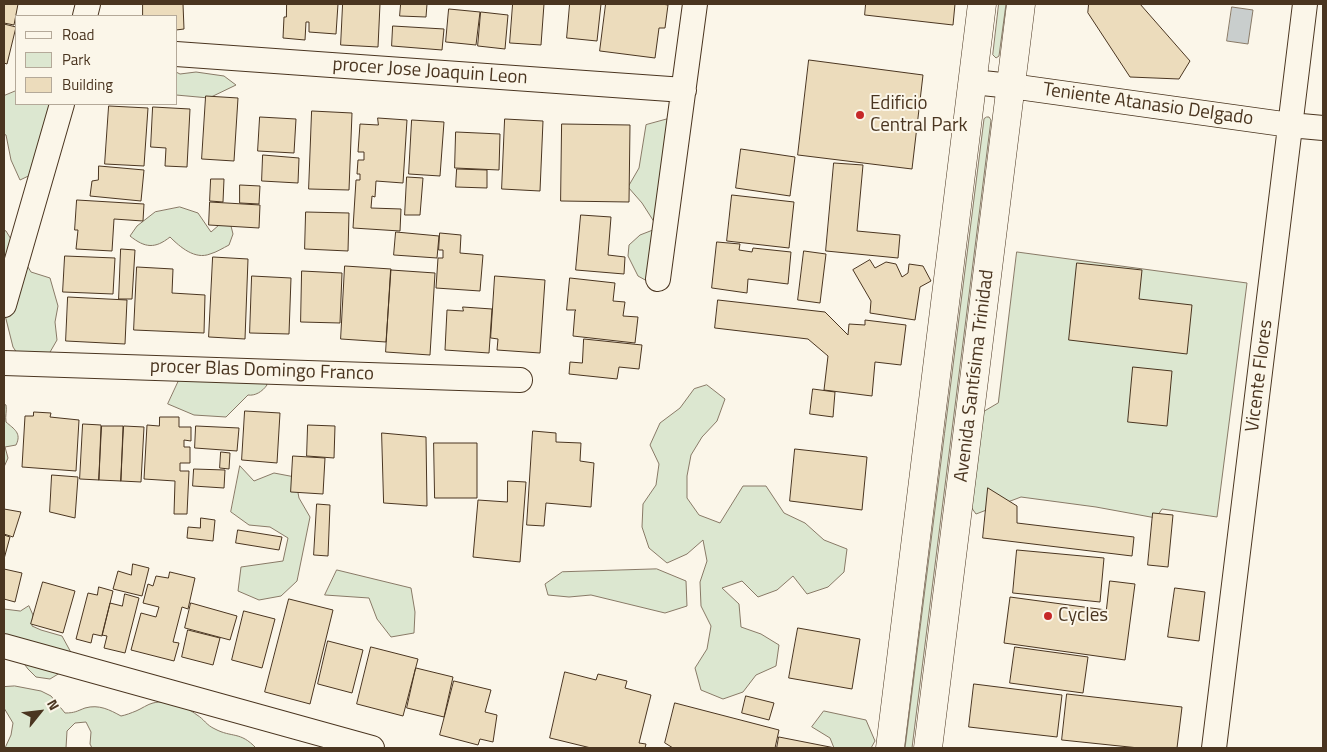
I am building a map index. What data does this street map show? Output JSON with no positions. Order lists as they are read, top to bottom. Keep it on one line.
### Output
{"streets":{"main road":["Avenida Santísima Trinidad"],"street":["procer Jose Joaquin Leon","Teniente Atanasio Delgado","procer Blas Domingo Franco","Vicente Flores"]},"crossings":[["Teniente Atanasio Delgado","Avenida Santísima Trinidad"],["Teniente Atanasio Delgado","Vicente Flores"]],"places":["Edificio Central Park","Cycles"],"legend":["Road","Park","Building"],"north":"top right"}
